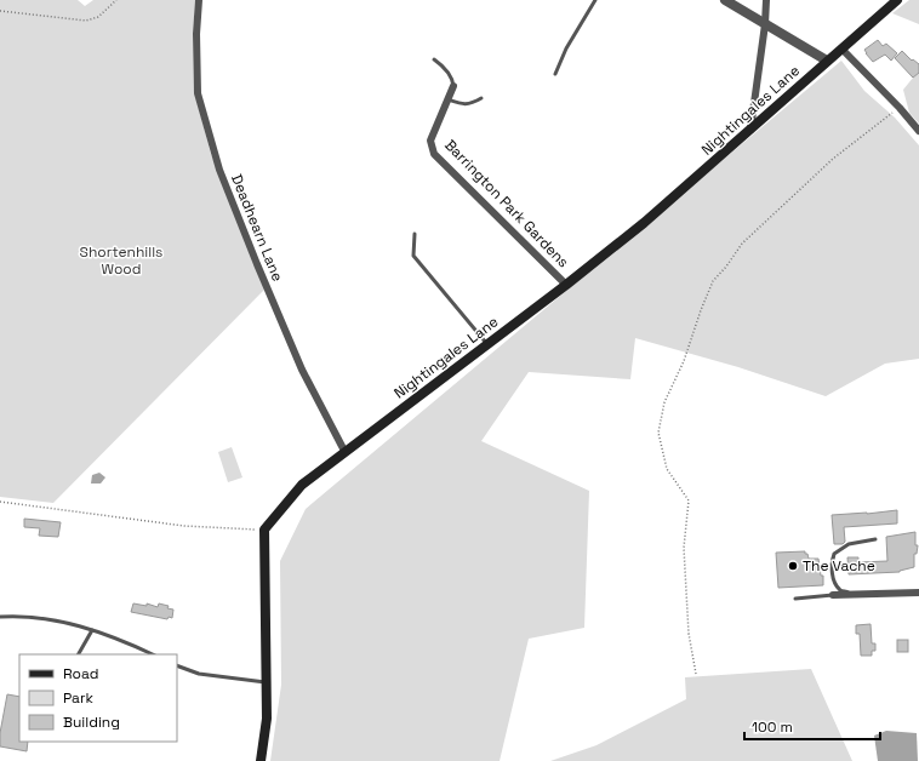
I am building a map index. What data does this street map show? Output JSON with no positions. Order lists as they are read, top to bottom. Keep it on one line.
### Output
{"streets":{"main road":["Nightingales Lane"],"street":["Barrington Park Gardens","Deadhearn Lane"]},"crossings":[["Nightingales Lane","Barrington Park Gardens"],["Nightingales Lane","Deadhearn Lane"]],"parks":["Shortenhills Wood"],"places":["The Vache"],"legend":["Road","Park","Building"],"scale_bar":"100 m"}
